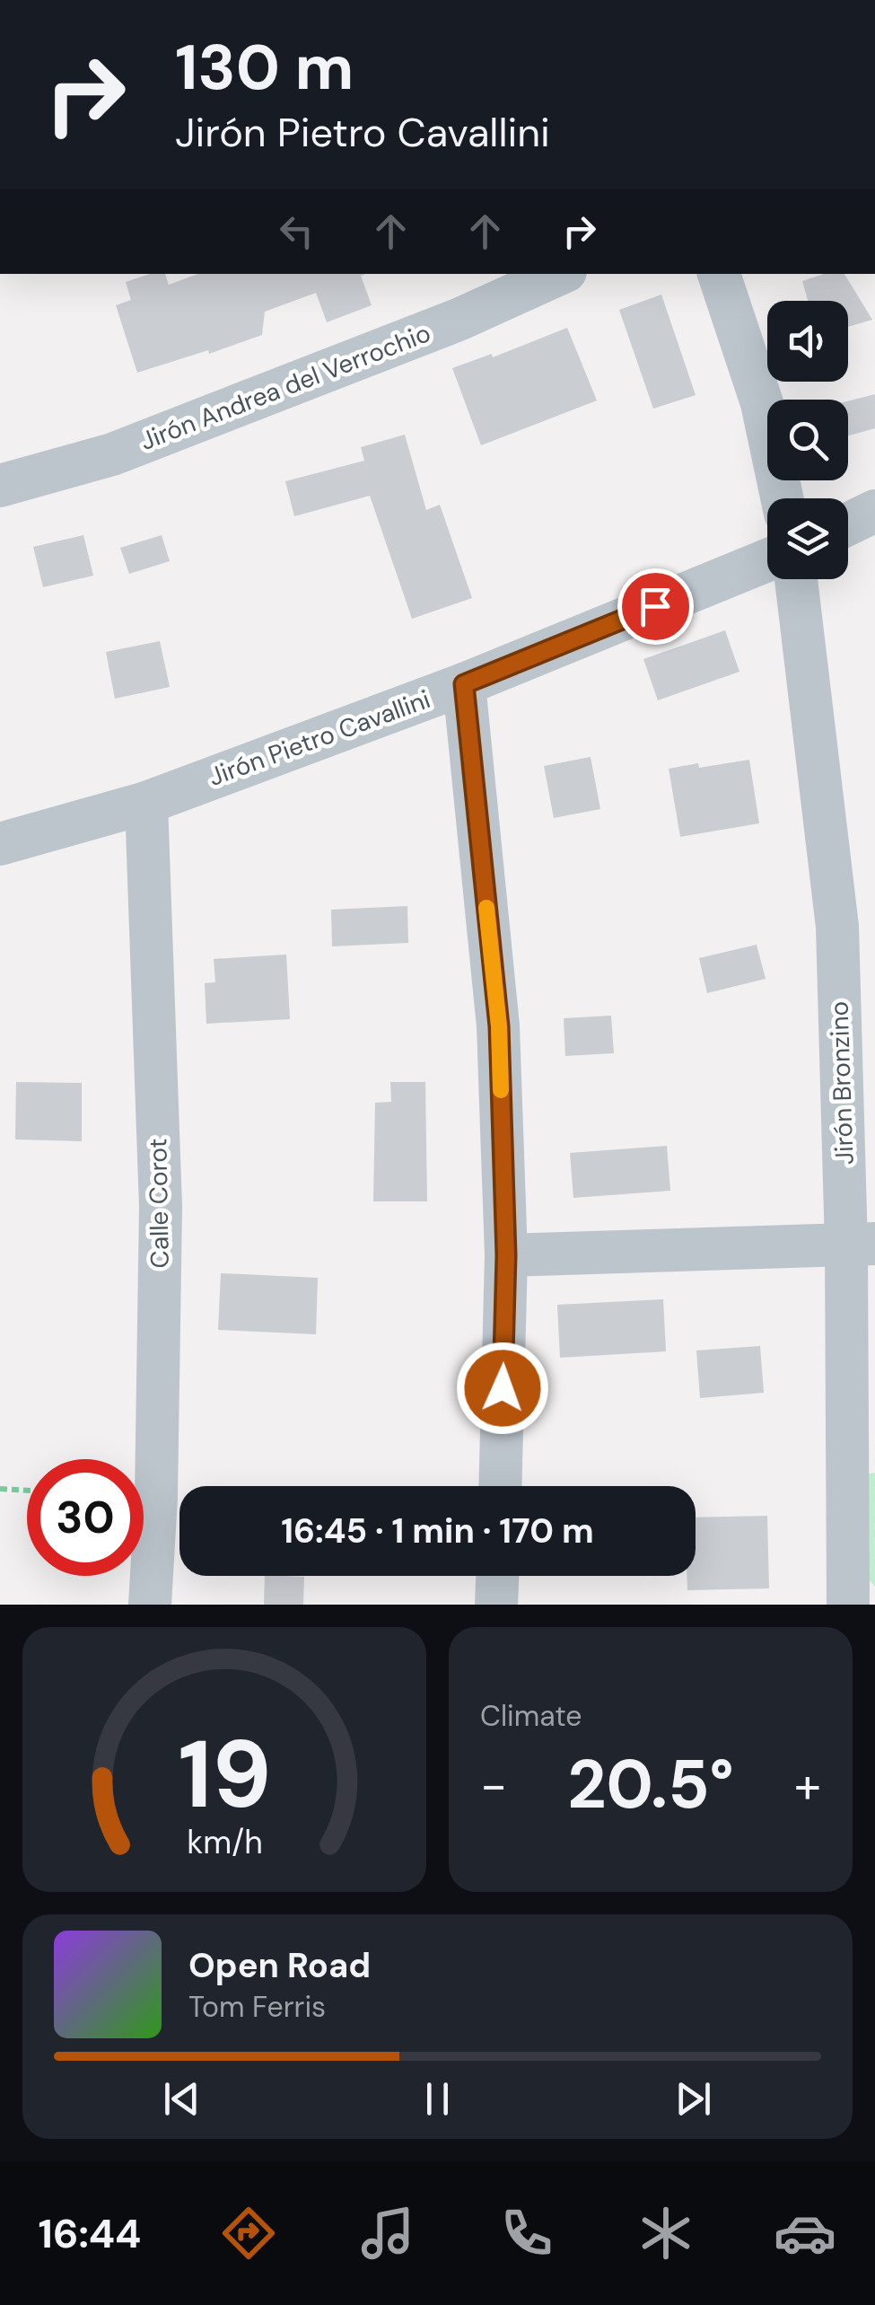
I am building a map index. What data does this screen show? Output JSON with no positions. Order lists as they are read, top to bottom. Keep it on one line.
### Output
{"streets":{"street":["Jirón Andrea del Verrochio","Jirón Pietro Cavallini","Jirón Bronzino","Calle Corot"]},"crossings":[["Jirón Pietro Cavallini","Calle Corot"]],"page":{"turn":["130 m","Jirón Pietro Cavallini"],"limit":"30","trip":"16:45 · 1 min · 170 m","tile":"Climate","heat":["−","20.5°","+"],"song":["Open Road","Tom Ferris"],"tabs":"16:44","gauge":["19","km/h"]}}
